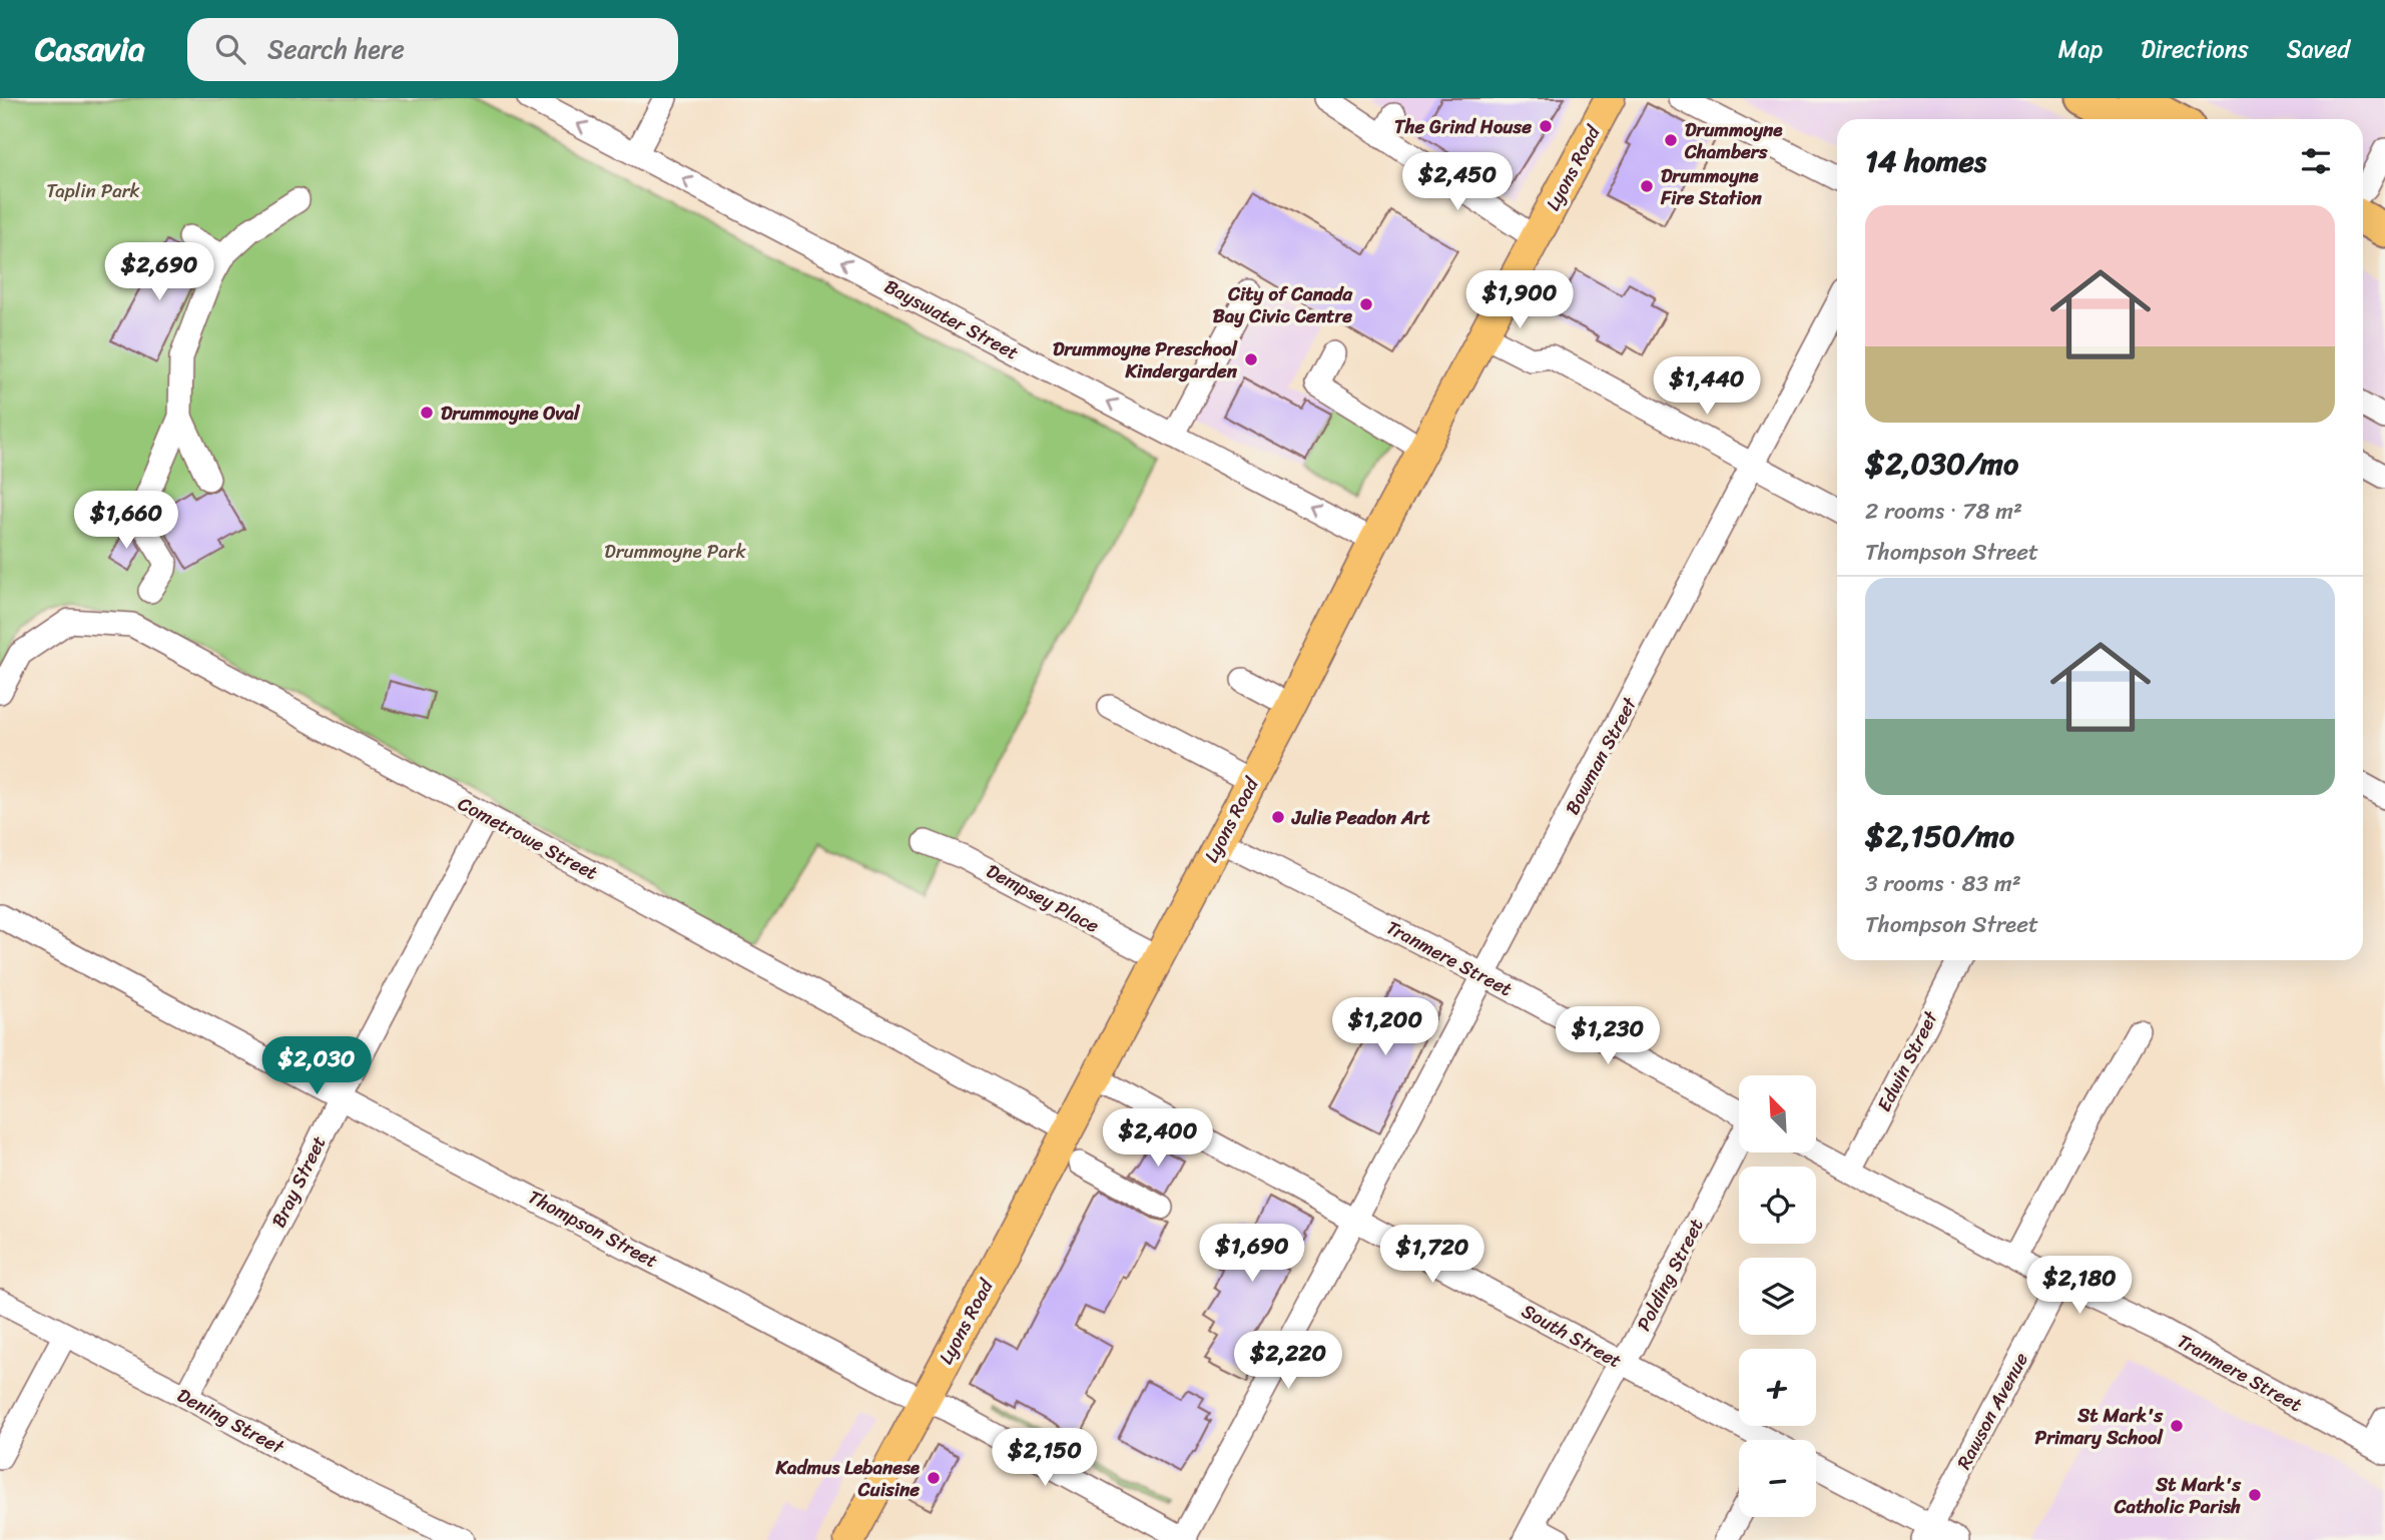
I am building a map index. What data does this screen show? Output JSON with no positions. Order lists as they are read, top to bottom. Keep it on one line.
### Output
{"streets":{"main road":["Lyons Road"],"street":["Bayswater Street","Bowman Street","Cometrowe Street","Dempsey Place","Tranmere Street","Edwin Street","Bray Street","Thompson Street","Polding Street","South Street","Rawson Avenue","Dening Street"]},"crossings":[["Lyons Road","Bayswater Street"],["Lyons Road","Cometrowe Street"],["Lyons Road","Dempsey Place"],["Lyons Road","Tranmere Street"],["Lyons Road","Thompson Street"],["Lyons Road","South Street"],["Bowman Street","Tranmere Street"],["Bowman Street","Thompson Street"],["Bowman Street","South Street"],["Cometrowe Street","Bray Street"],["Tranmere Street","Edwin Street"],["Tranmere Street","Rawson Avenue"],["Bray Street","Thompson Street"],["Bray Street","Dening Street"],["Polding Street","South Street"]],"one_way":["Bayswater Street"],"parks":["Taplin Park","Drummoyne Park"],"places":["The Grind House","Drummoyne Chambers","Drummoyne Fire Station","City of Canada Bay Civic Centre","Drummoyne Preschool Kindergarden","Drummoyne Oval","Julie Peadon Art","St Mark's Primary School","Kadmus Lebanese Cuisine","St Mark's Catholic Parish"],"north":"top left","page":{"header":"Casavia","search":"Search here","nav":["Map","Directions","Saved"],"heading":"14 homes","price":["$2,450","$2,690","$1,900","$1,440","$1,660","$1,200","$1,230","$2,030","$2,400","$1,690","$1,720","$2,180","$2,220","$2,150"],"list":[{"name":"$2,030/mo","note":"2 rooms · 78 m² · Thompson Street"},{"name":"$2,150/mo","note":"3 rooms · 83 m² · Thompson Street"}],"map_buttons":["+","−"]}}
